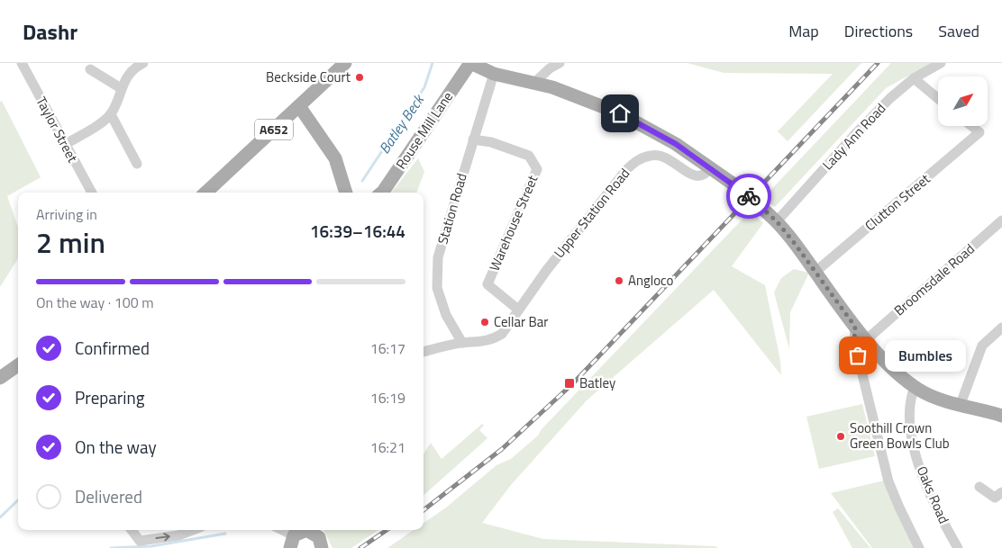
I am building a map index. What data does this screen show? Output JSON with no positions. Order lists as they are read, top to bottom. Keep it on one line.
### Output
{"streets":{"main road":["A652","Rouse Mill Lane"],"street":["Taylor Street","Lady Ann Road","Clutton Street","Station Road","Upper Station Road","Warehouse Street","Broomsdale Road","Oaks Road"]},"crossings":[["Station Road","Warehouse Street"],["Upper Station Road","Warehouse Street"]],"water":["Batley Beck"],"places":{"other":["Beckside Court","Angloco","Cellar Bar","Bumbles","Soothill Crown Green Bowls Club"],"transit":["Batley"]},"north":"top right","page":{"header":"Dashr","nav":["Map","Directions","Saved"],"heading":["2 min","Arriving in","16:39–16:44"],"bar":"On the way · 100 m","list":[["Confirmed","16:17"],["Preparing","16:19"],["On the way","16:21"],"Delivered"],"bubble":"Bumbles"}}
